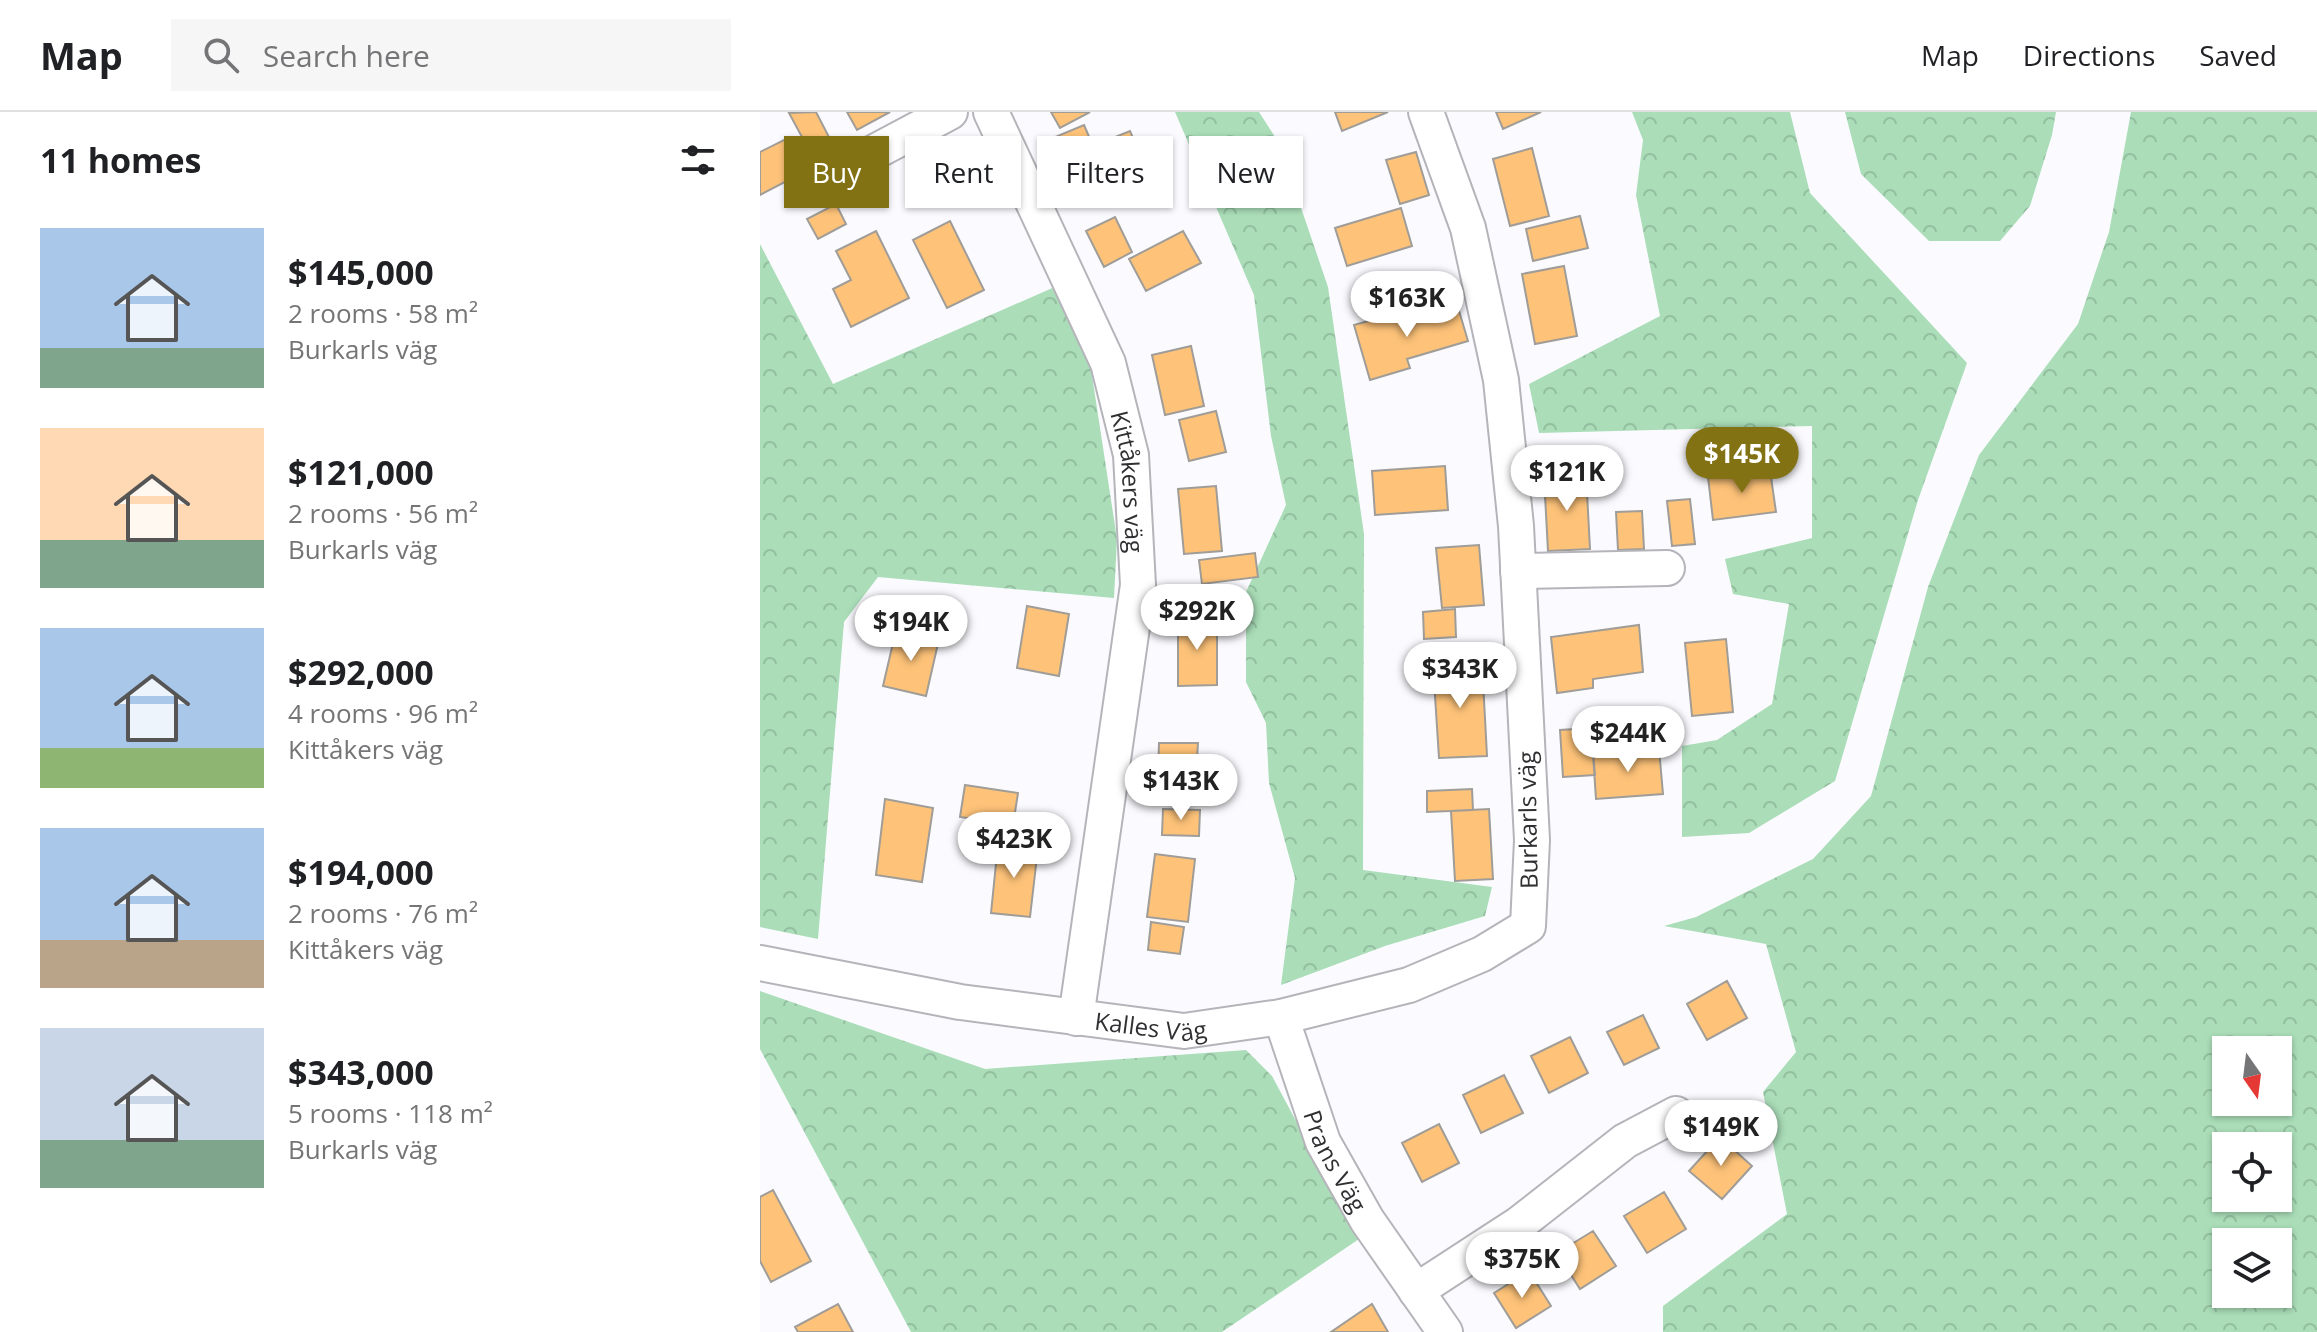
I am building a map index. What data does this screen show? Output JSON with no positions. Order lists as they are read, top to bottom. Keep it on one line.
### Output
{"streets":{"street":["Kittåkers väg","Burkarls väg","Kalles Väg","Prans Väg"]},"crossings":[["Kittåkers väg","Kalles Väg"],["Burkarls väg","Kalles Väg"],["Kalles Väg","Prans Väg"]],"north":"bottom","page":{"header":"Map","search":"Search here","nav":["Map","Directions","Saved"],"heading":"11 homes","chip":["Buy","Rent","Filters","New"],"list":[{"name":"$145,000","note":"2 rooms · 58 m² · Burkarls väg"},{"name":"$121,000","note":"2 rooms · 56 m² · Burkarls väg"},{"name":"$292,000","note":"4 rooms · 96 m² · Kittåkers väg"},{"name":"$194,000","note":"2 rooms · 76 m² · Kittåkers väg"},{"name":"$343,000","note":"5 rooms · 118 m² · Burkarls väg"}],"price":["$163K","$145K","$121K","$292K","$194K","$343K","$244K","$143K","$423K","$149K","$375K"]}}
